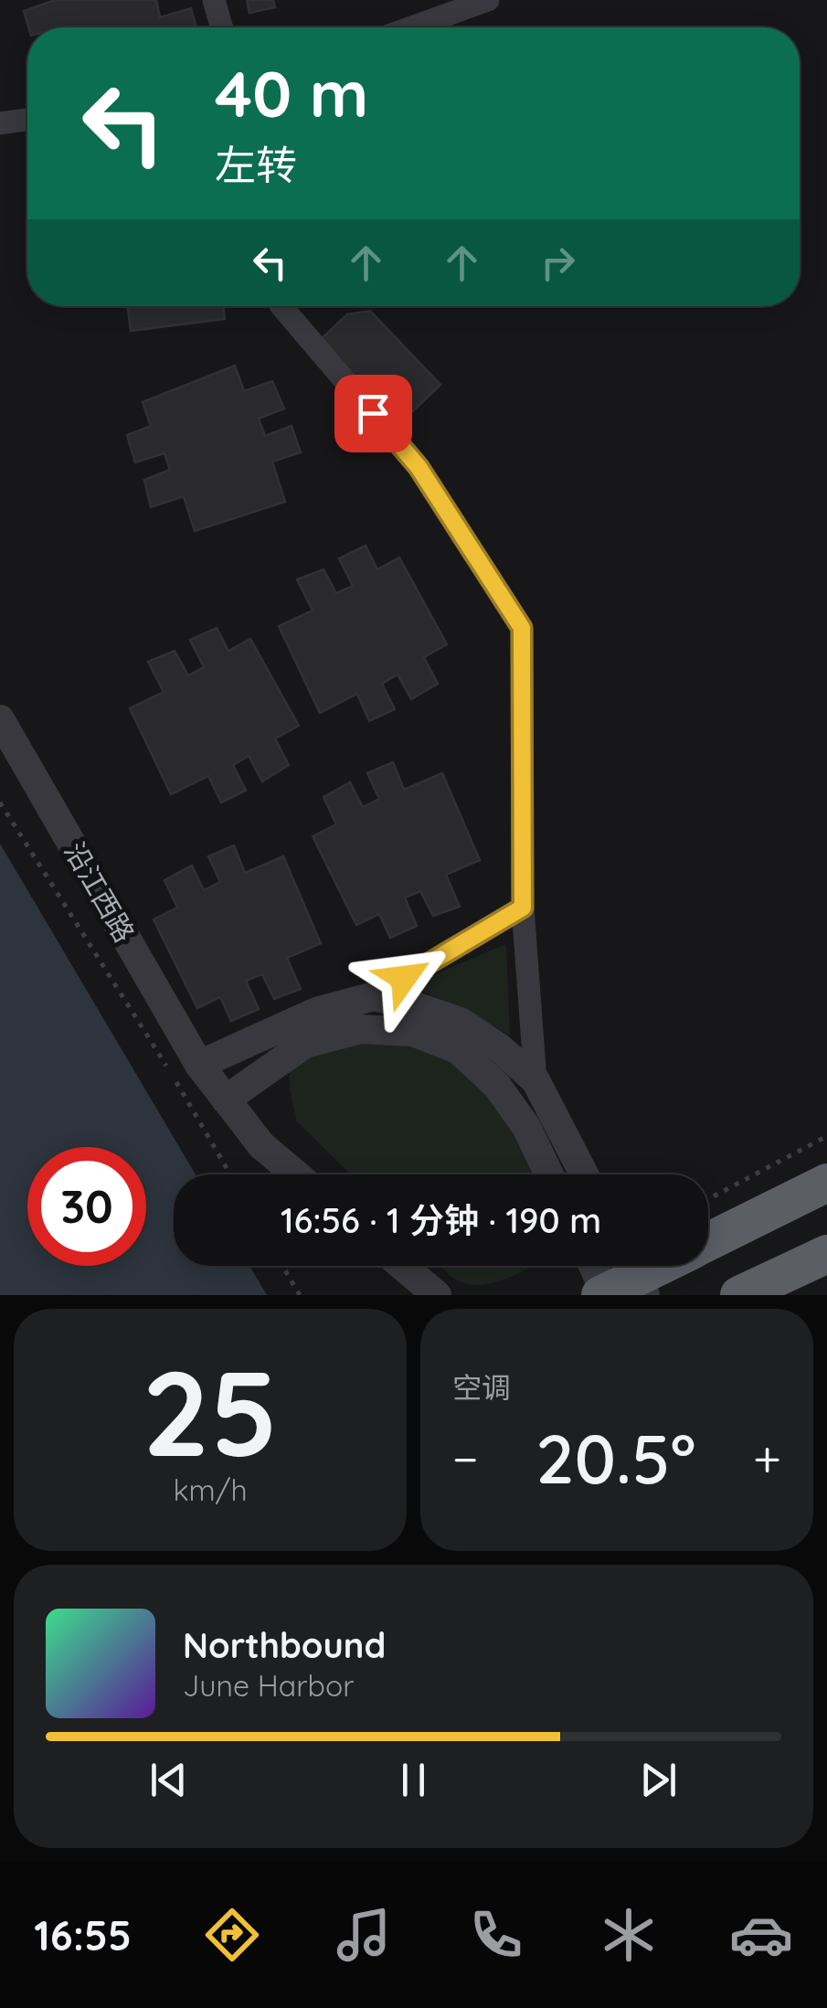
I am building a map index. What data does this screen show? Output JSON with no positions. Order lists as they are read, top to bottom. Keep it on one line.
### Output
{"streets":{"street":["沿江西路"]},"page":{"turn":["40 m","左转"],"limit":"30","trip":"16:56 · 1 分钟 · 190 m","tile":[["25","km/h"],"空调"],"heat":["−","20.5°","+"],"song":["Northbound","June Harbor"],"tabs":"16:55"}}
